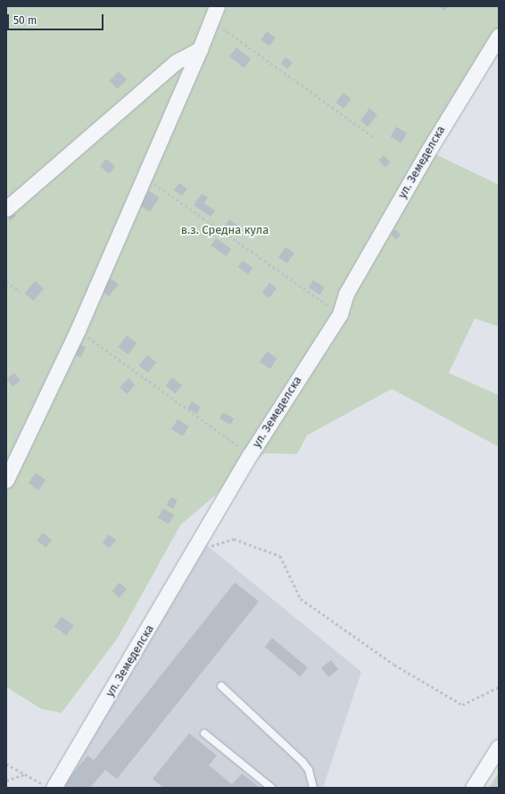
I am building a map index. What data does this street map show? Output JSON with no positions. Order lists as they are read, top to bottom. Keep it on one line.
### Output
{"streets":{"street":["ул. Земеделска"]},"parks":["в.з. Средна кула"],"scale_bar":"50 m"}
